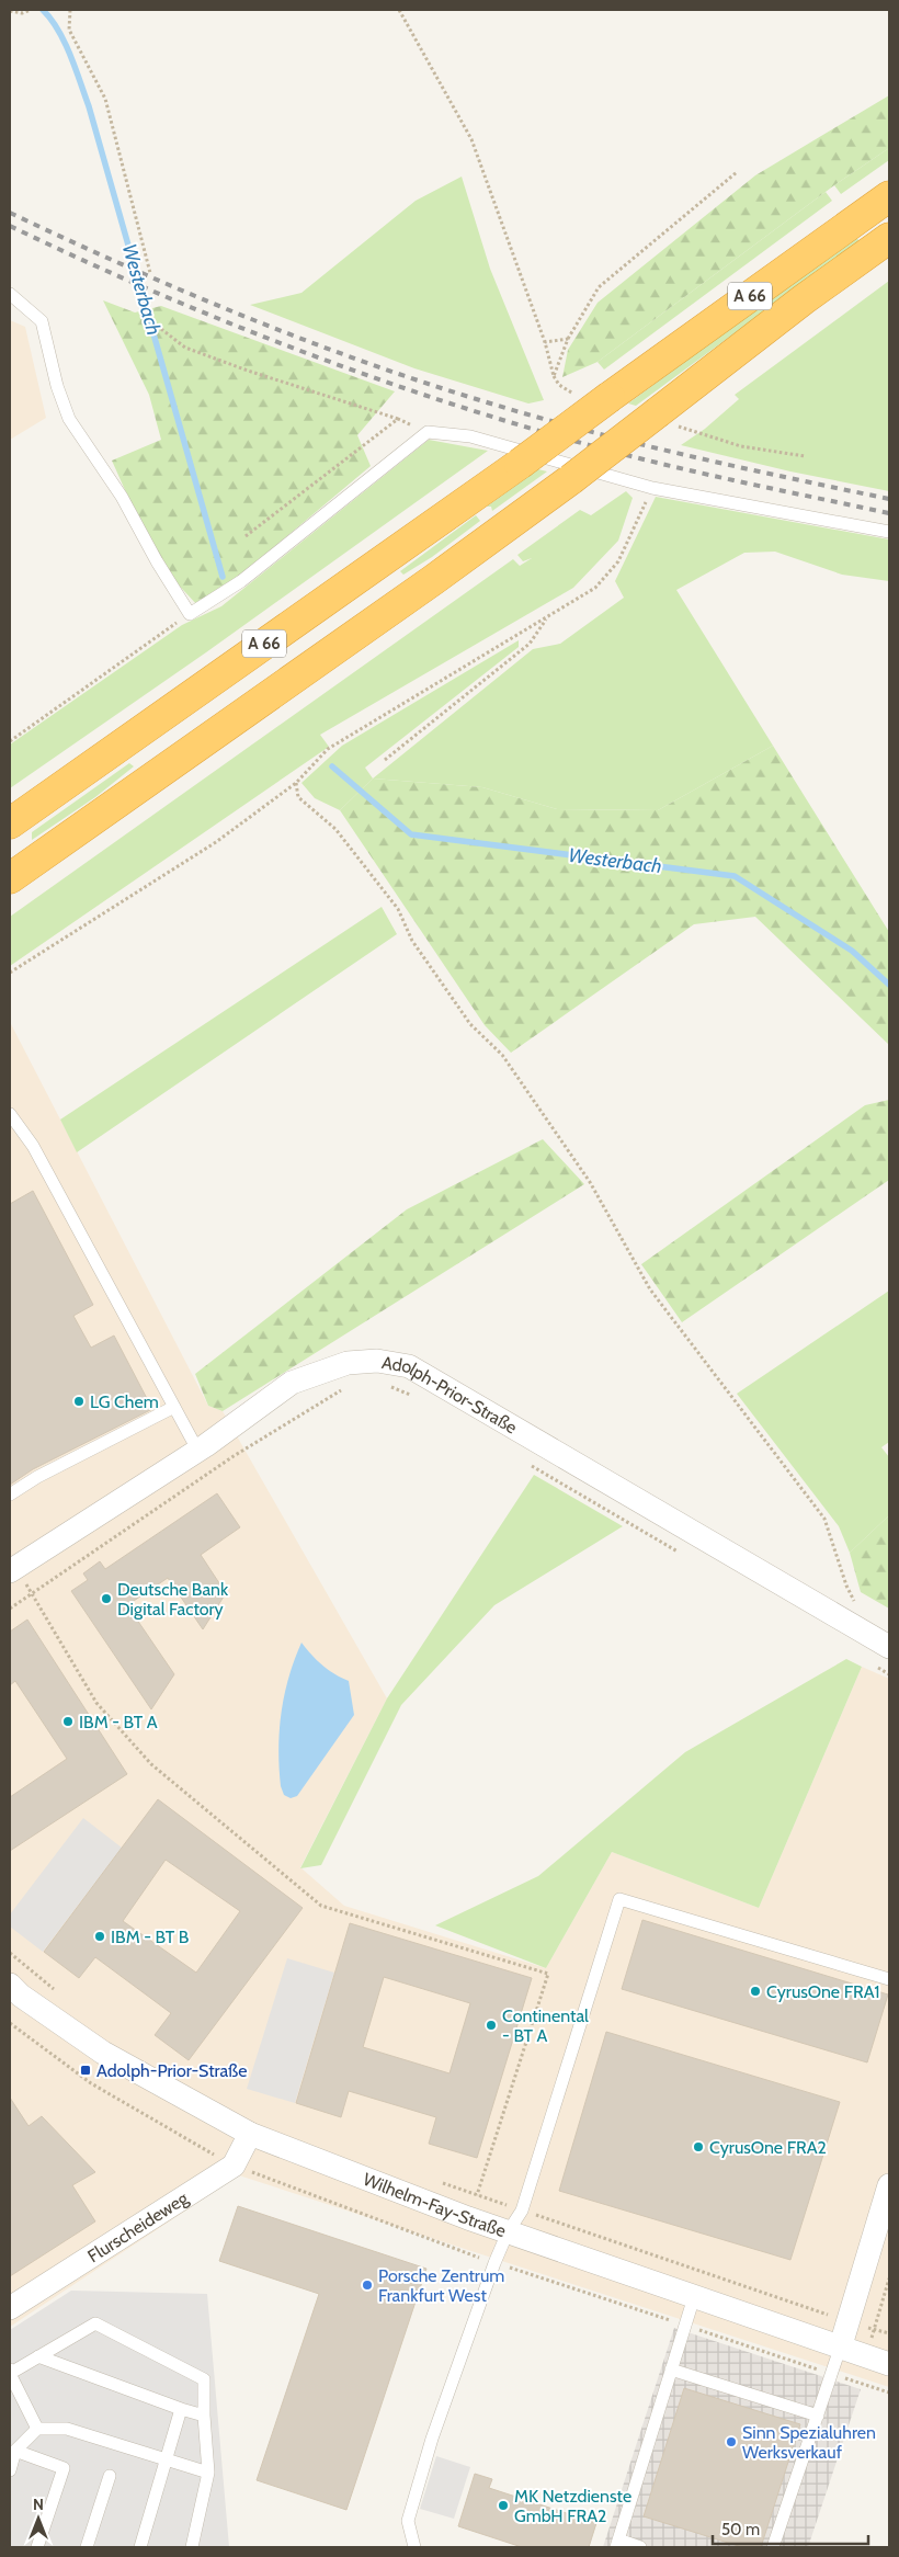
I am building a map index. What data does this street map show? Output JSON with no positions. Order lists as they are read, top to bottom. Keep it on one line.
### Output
{"streets":{"highway":["A 66"],"street":["Adolph-Prior-Straße","Wilhelm-Fay-Straße","Flurscheideweg"]},"crossings":[["Wilhelm-Fay-Straße","Flurscheideweg"]],"water":["Westerbach"],"places":{"other":["LG Chem","Deutsche Bank Digital Factory","IBM - BT A","IBM - BT B","CyrusOne FRA1","Continental - BT A","CyrusOne FRA2","Porsche Zentrum Frankfurt West","Sinn Spezialuhren Werksverkauf","MK Netzdienste GmbH FRA2"],"transit":["Adolph-Prior-Straße"]},"scale_bar":"50 m","north":"top"}
